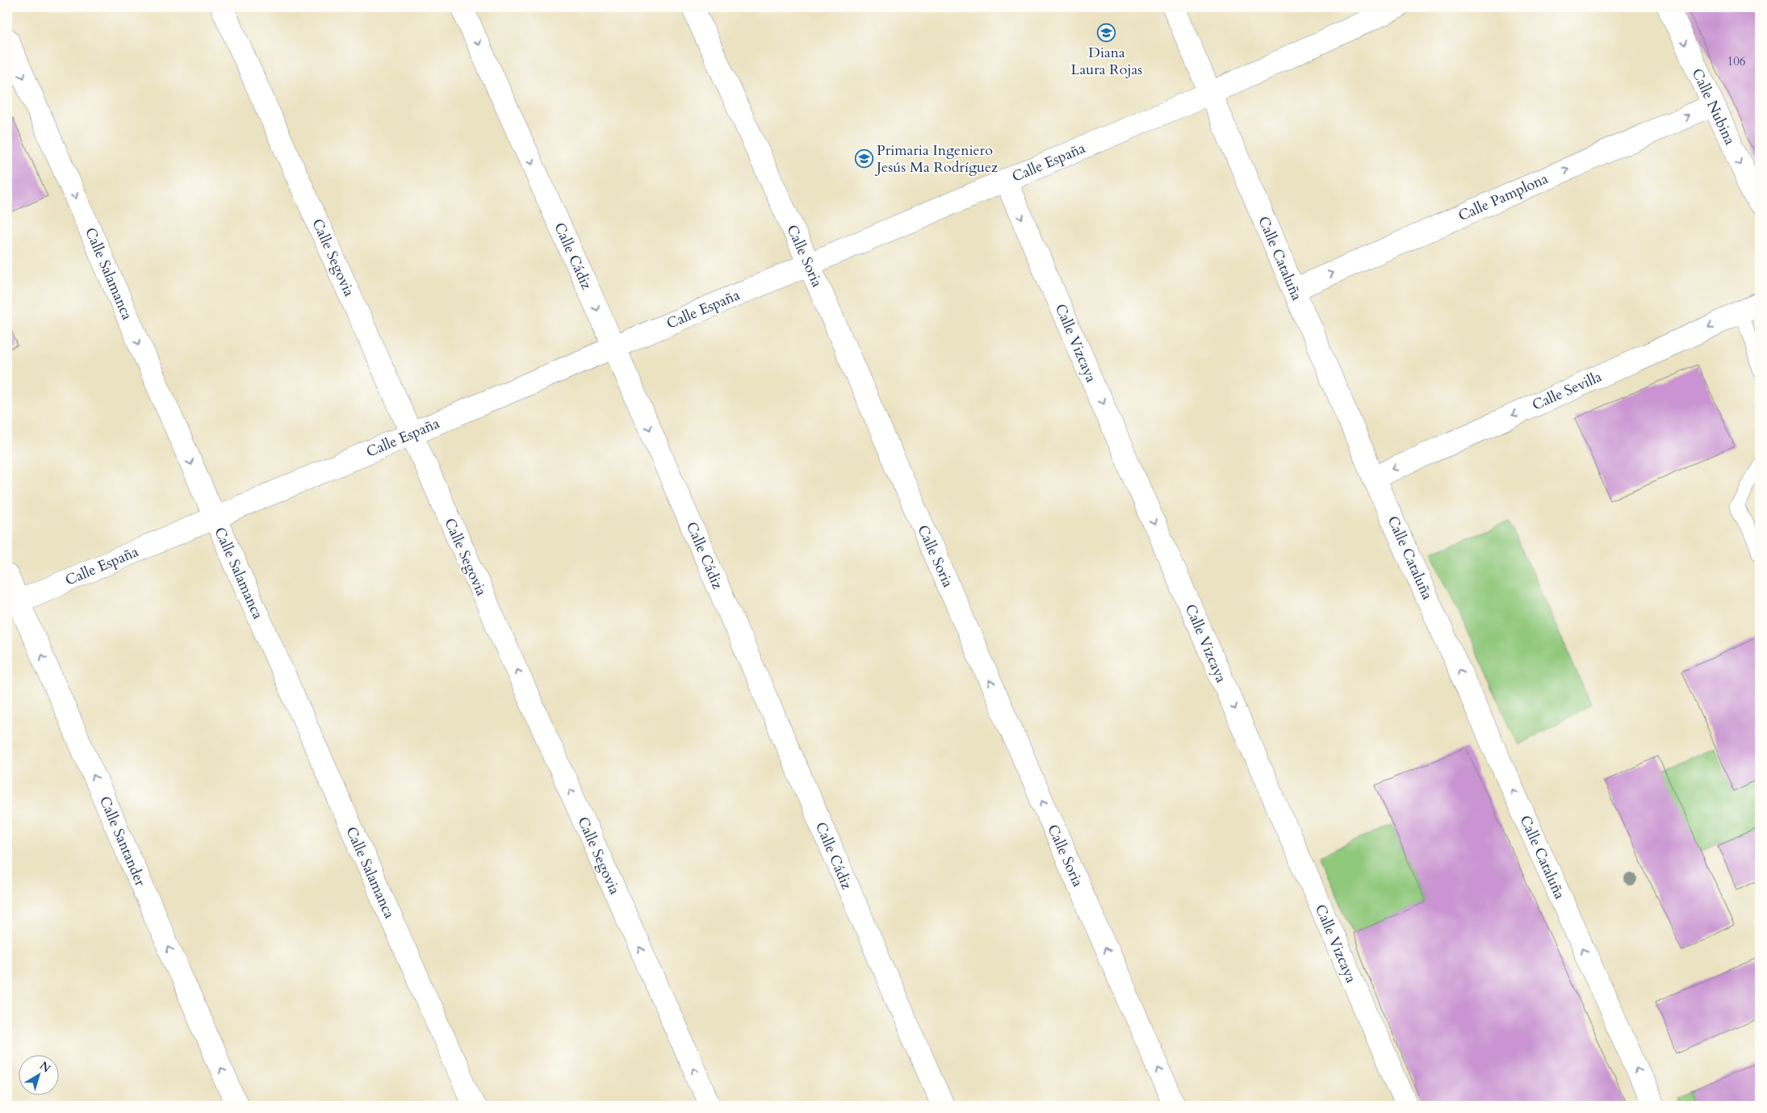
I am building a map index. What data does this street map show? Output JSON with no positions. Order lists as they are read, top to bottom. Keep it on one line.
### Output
{"streets":{"street":["Calle Nubina","Calle España","Calle Pamplona","Calle Cádiz","Calle Soria","Calle Segovia","Calle Cataluña","Calle Salamanca","Calle Vizcaya","Calle Sevilla","Calle Santander"]},"crossings":[["Calle Nubina","Calle Pamplona"],["Calle España","Calle Cádiz"],["Calle España","Calle Soria"],["Calle España","Calle Segovia"],["Calle España","Calle Cataluña"],["Calle España","Calle Salamanca"],["Calle España","Calle Vizcaya"],["Calle España","Calle Santander"],["Calle Pamplona","Calle Cataluña"],["Calle Cataluña","Calle Sevilla"]],"one_way":["Calle Nubina","Calle Pamplona","Calle Cádiz","Calle Soria","Calle Segovia","Calle Cataluña","Calle Salamanca","Calle Vizcaya","Calle Sevilla","Calle Santander"],"places":{"school or university":["Diana Laura Rojas","Primaria Ingeniero Jesús Ma Rodríguez"]},"house_numbers":["106"],"north":"top right"}
